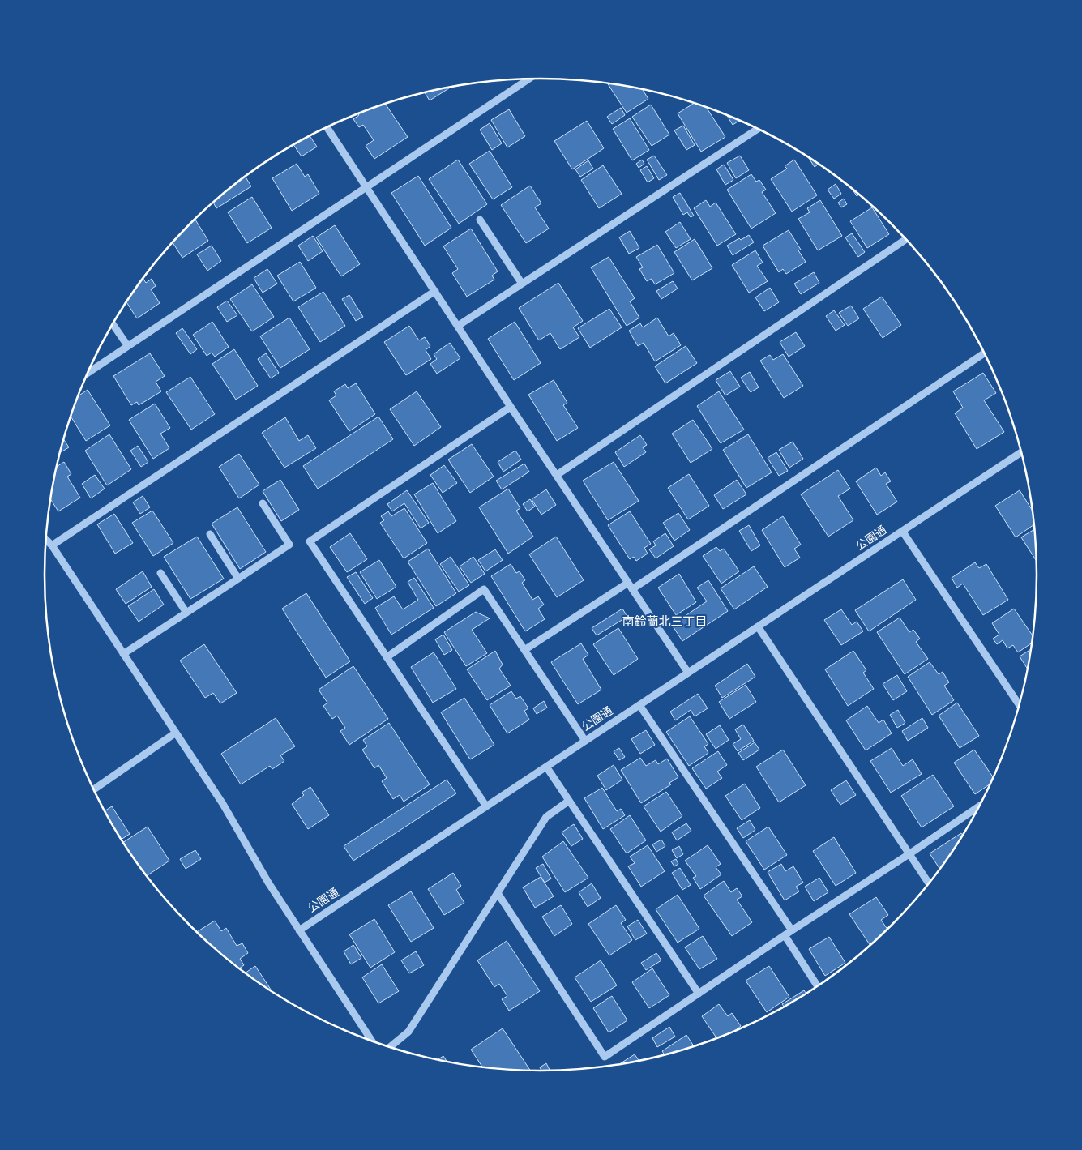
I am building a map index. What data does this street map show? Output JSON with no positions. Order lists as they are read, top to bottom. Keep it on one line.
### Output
{"streets":{"street":["公園通"]},"districts":["南鈴蘭北三丁目"]}
